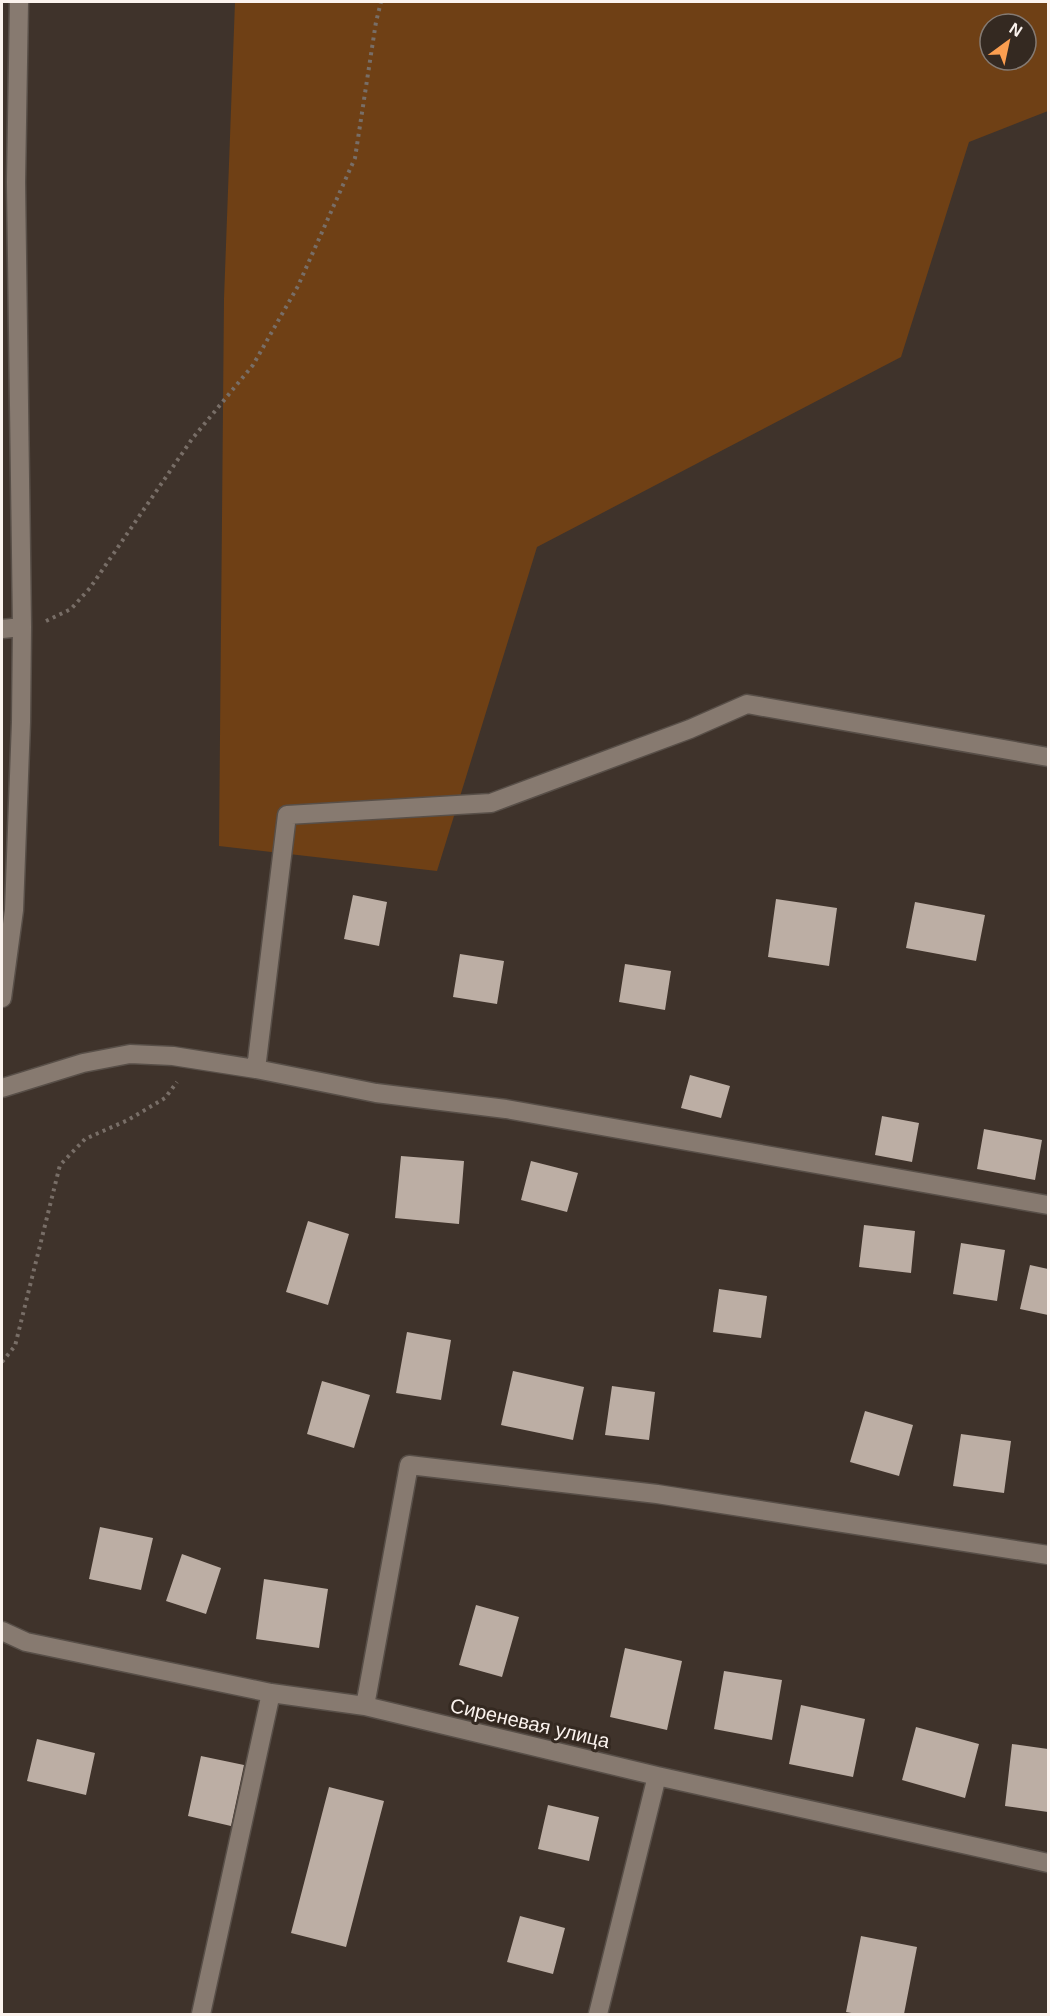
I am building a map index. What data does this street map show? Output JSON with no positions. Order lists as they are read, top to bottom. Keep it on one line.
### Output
{"streets":{"street":["Сиреневая улица"]},"north":"top right"}
